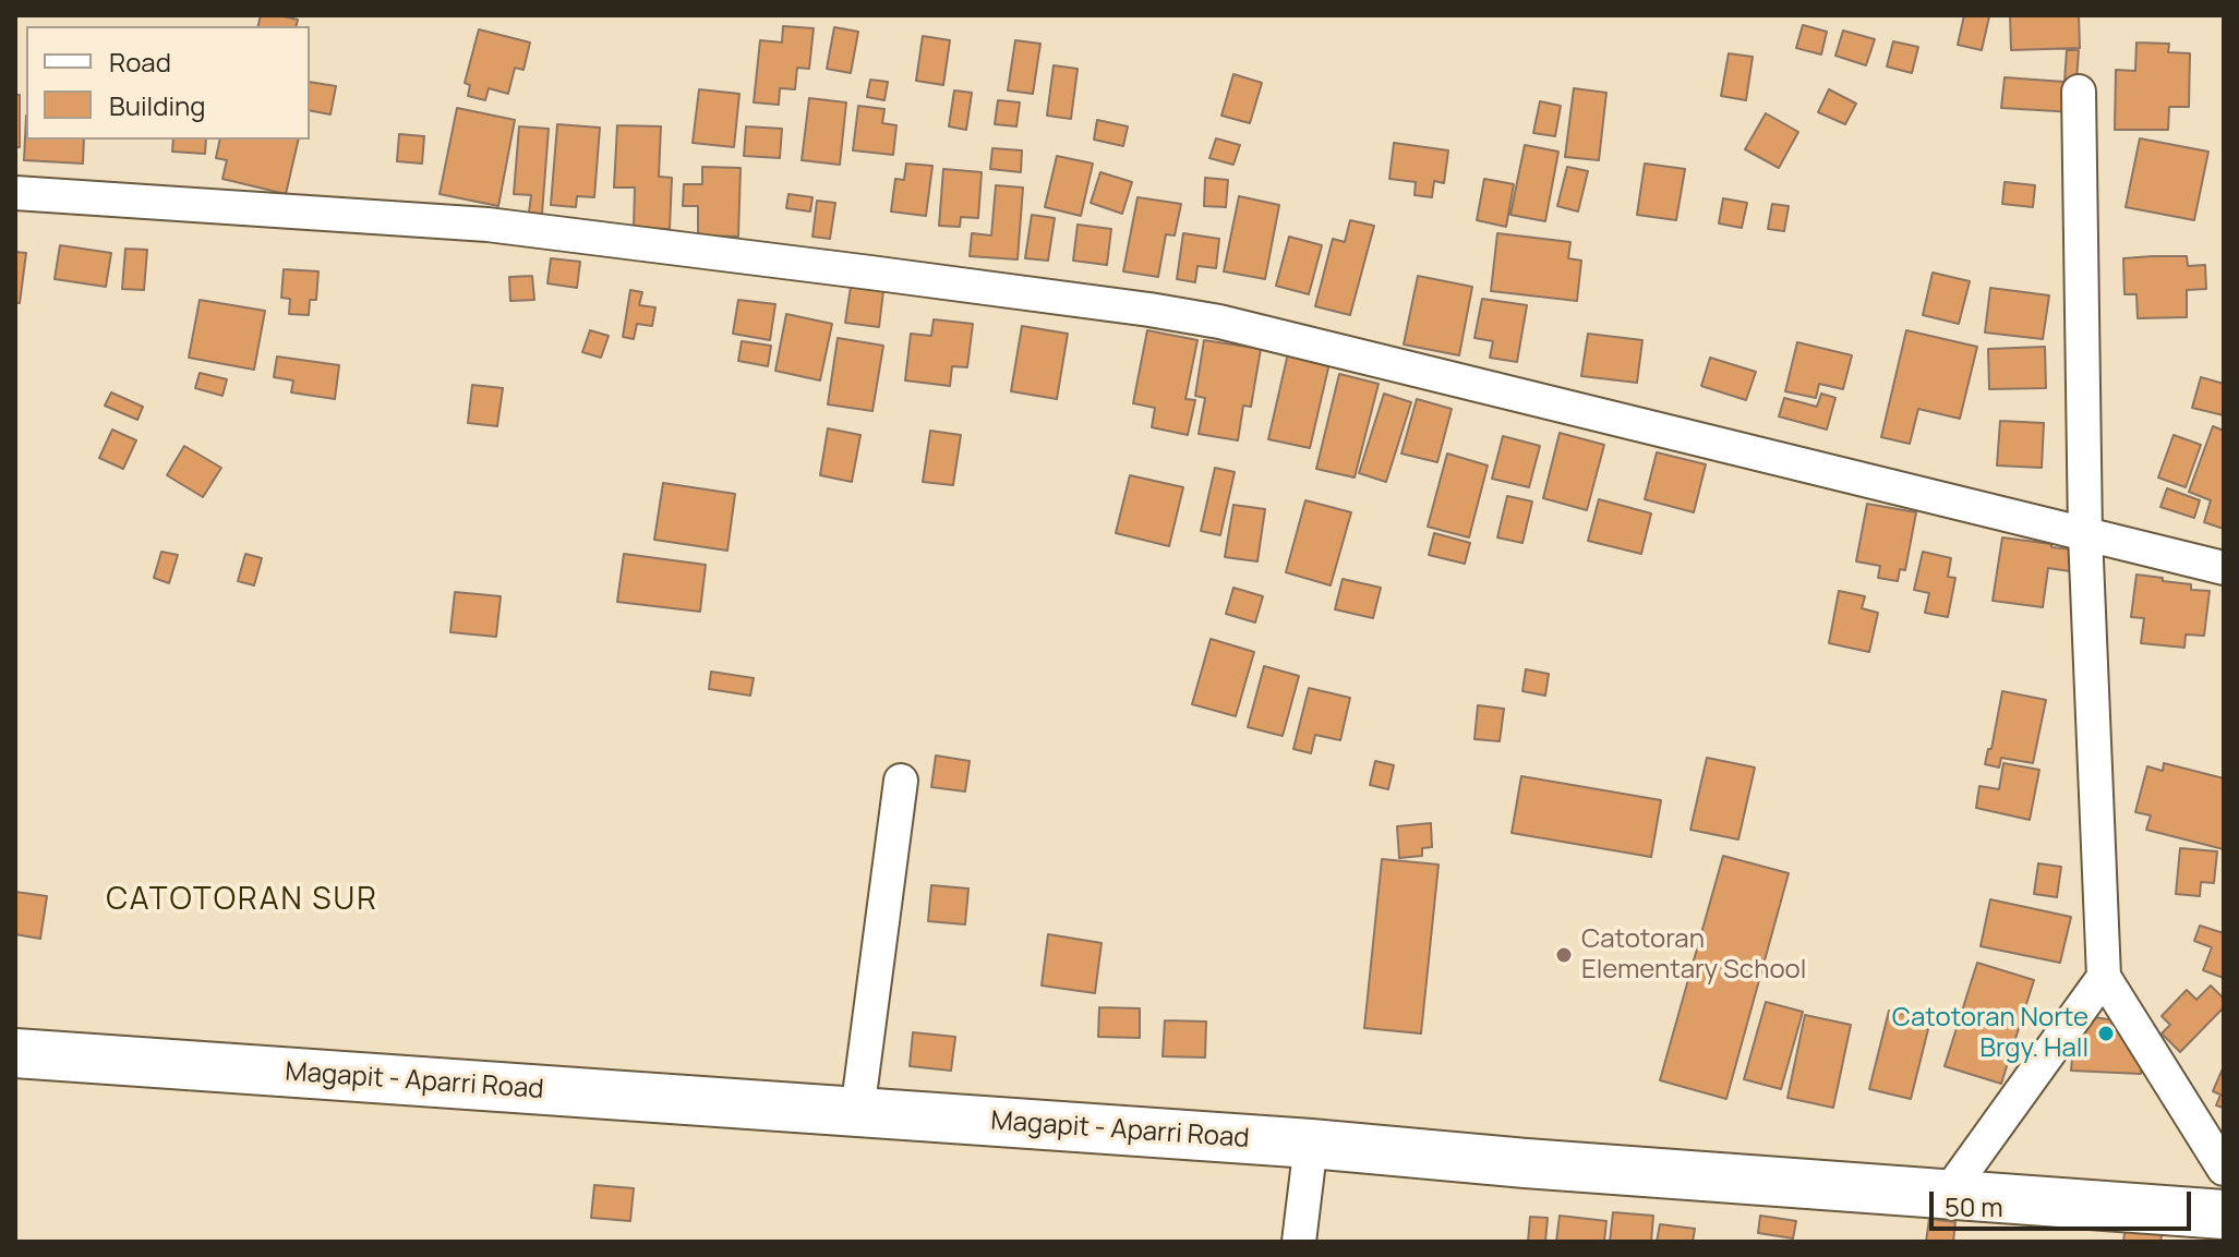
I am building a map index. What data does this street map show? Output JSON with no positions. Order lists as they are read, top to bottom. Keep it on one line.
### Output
{"streets":{"main road":["Magapit - Aparri Road"]},"districts":["CATOTORAN SUR"],"places":["Catotoran Elementary School","Catotoran Norte Brgy. Hall"],"legend":["Road","Building"],"scale_bar":"50 m"}
